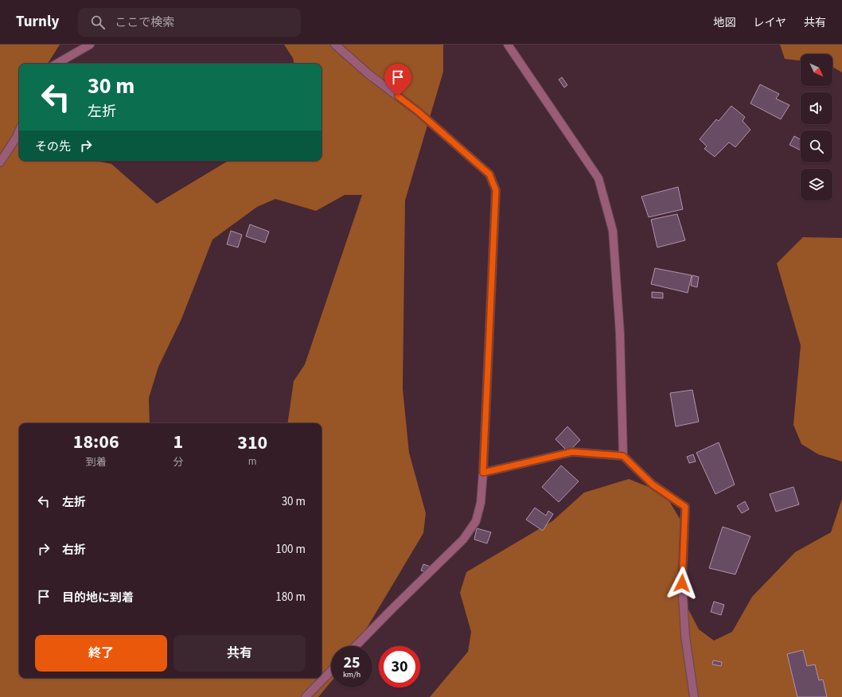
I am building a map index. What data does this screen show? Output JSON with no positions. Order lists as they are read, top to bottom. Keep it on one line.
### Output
{"north":"bottom right","page":{"header":"Turnly","search":"ここで検索","nav":["地図","レイヤ","共有"],"turn":["30 m","左折"],"then":"その先","eta":["18:06","到着","1","分","310","m"],"list":[{"name":"左折","value":"30 m"},{"name":"右折","value":"100 m"},{"name":"目的地に到着","value":"180 m"}],"buttons":["終了","共有"],"speed":"25 km/h","limit":"30"}}
